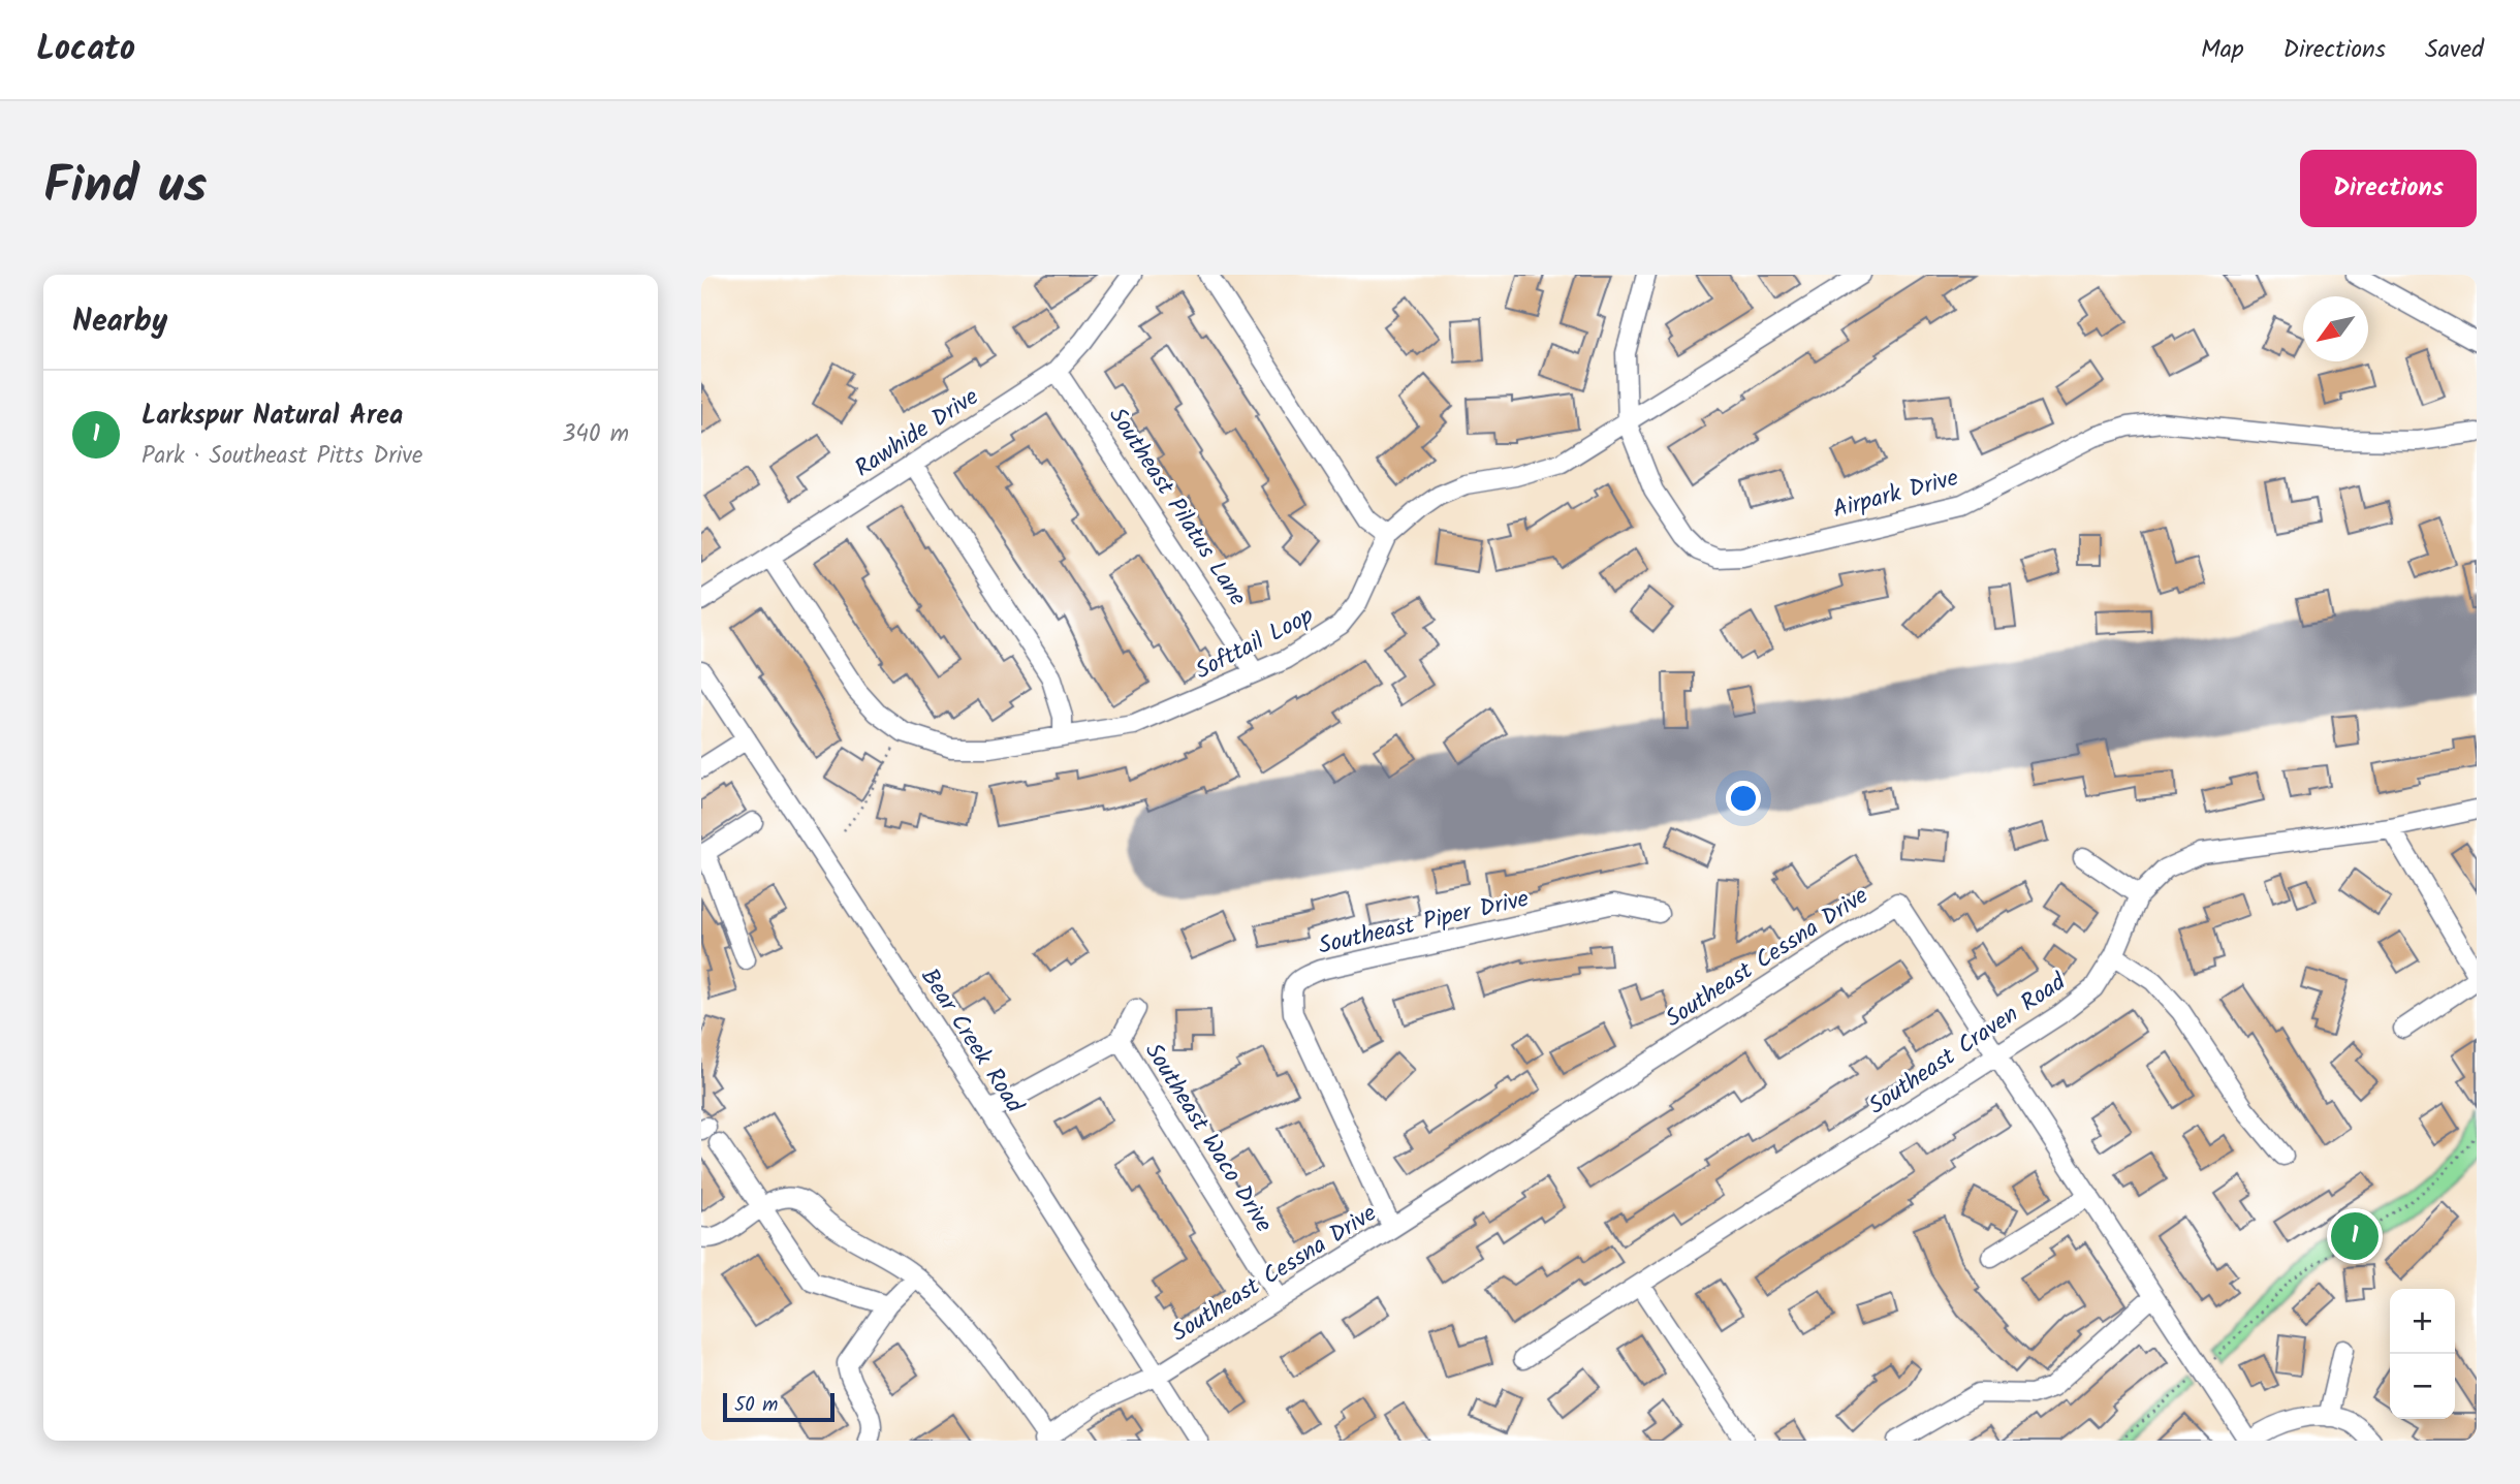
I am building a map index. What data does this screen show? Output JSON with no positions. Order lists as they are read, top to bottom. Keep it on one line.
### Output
{"streets":{"street":["Rawhide Drive","Airpark Drive","Southeast Pilatus Lane","Softtail Loop","Southeast Piper Drive","Southeast Cessna Drive","Bear Creek Road","Southeast Craven Road","Southeast Waco Drive"]},"crossings":[["Rawhide Drive","Southeast Pilatus Lane"],["Rawhide Drive","Softtail Loop"],["Airpark Drive","Softtail Loop"],["Southeast Pilatus Lane","Softtail Loop"],["Southeast Piper Drive","Southeast Cessna Drive"],["Southeast Cessna Drive","Bear Creek Road"],["Southeast Cessna Drive","Southeast Craven Road"],["Southeast Cessna Drive","Southeast Waco Drive"]],"scale_bar":"50 m","north":"bottom left","page":{"header":"Locato","nav":["Map","Directions","Saved"],"title":"Find us","buttons":"Directions","heading":"Nearby","list":[{"mark":"1","name":"Larkspur Natural Area","note":"Park · Southeast Pitts Drive","value":"340 m"}],"pins":"1","map_buttons":["+","−"],"scale":"50 m"}}
